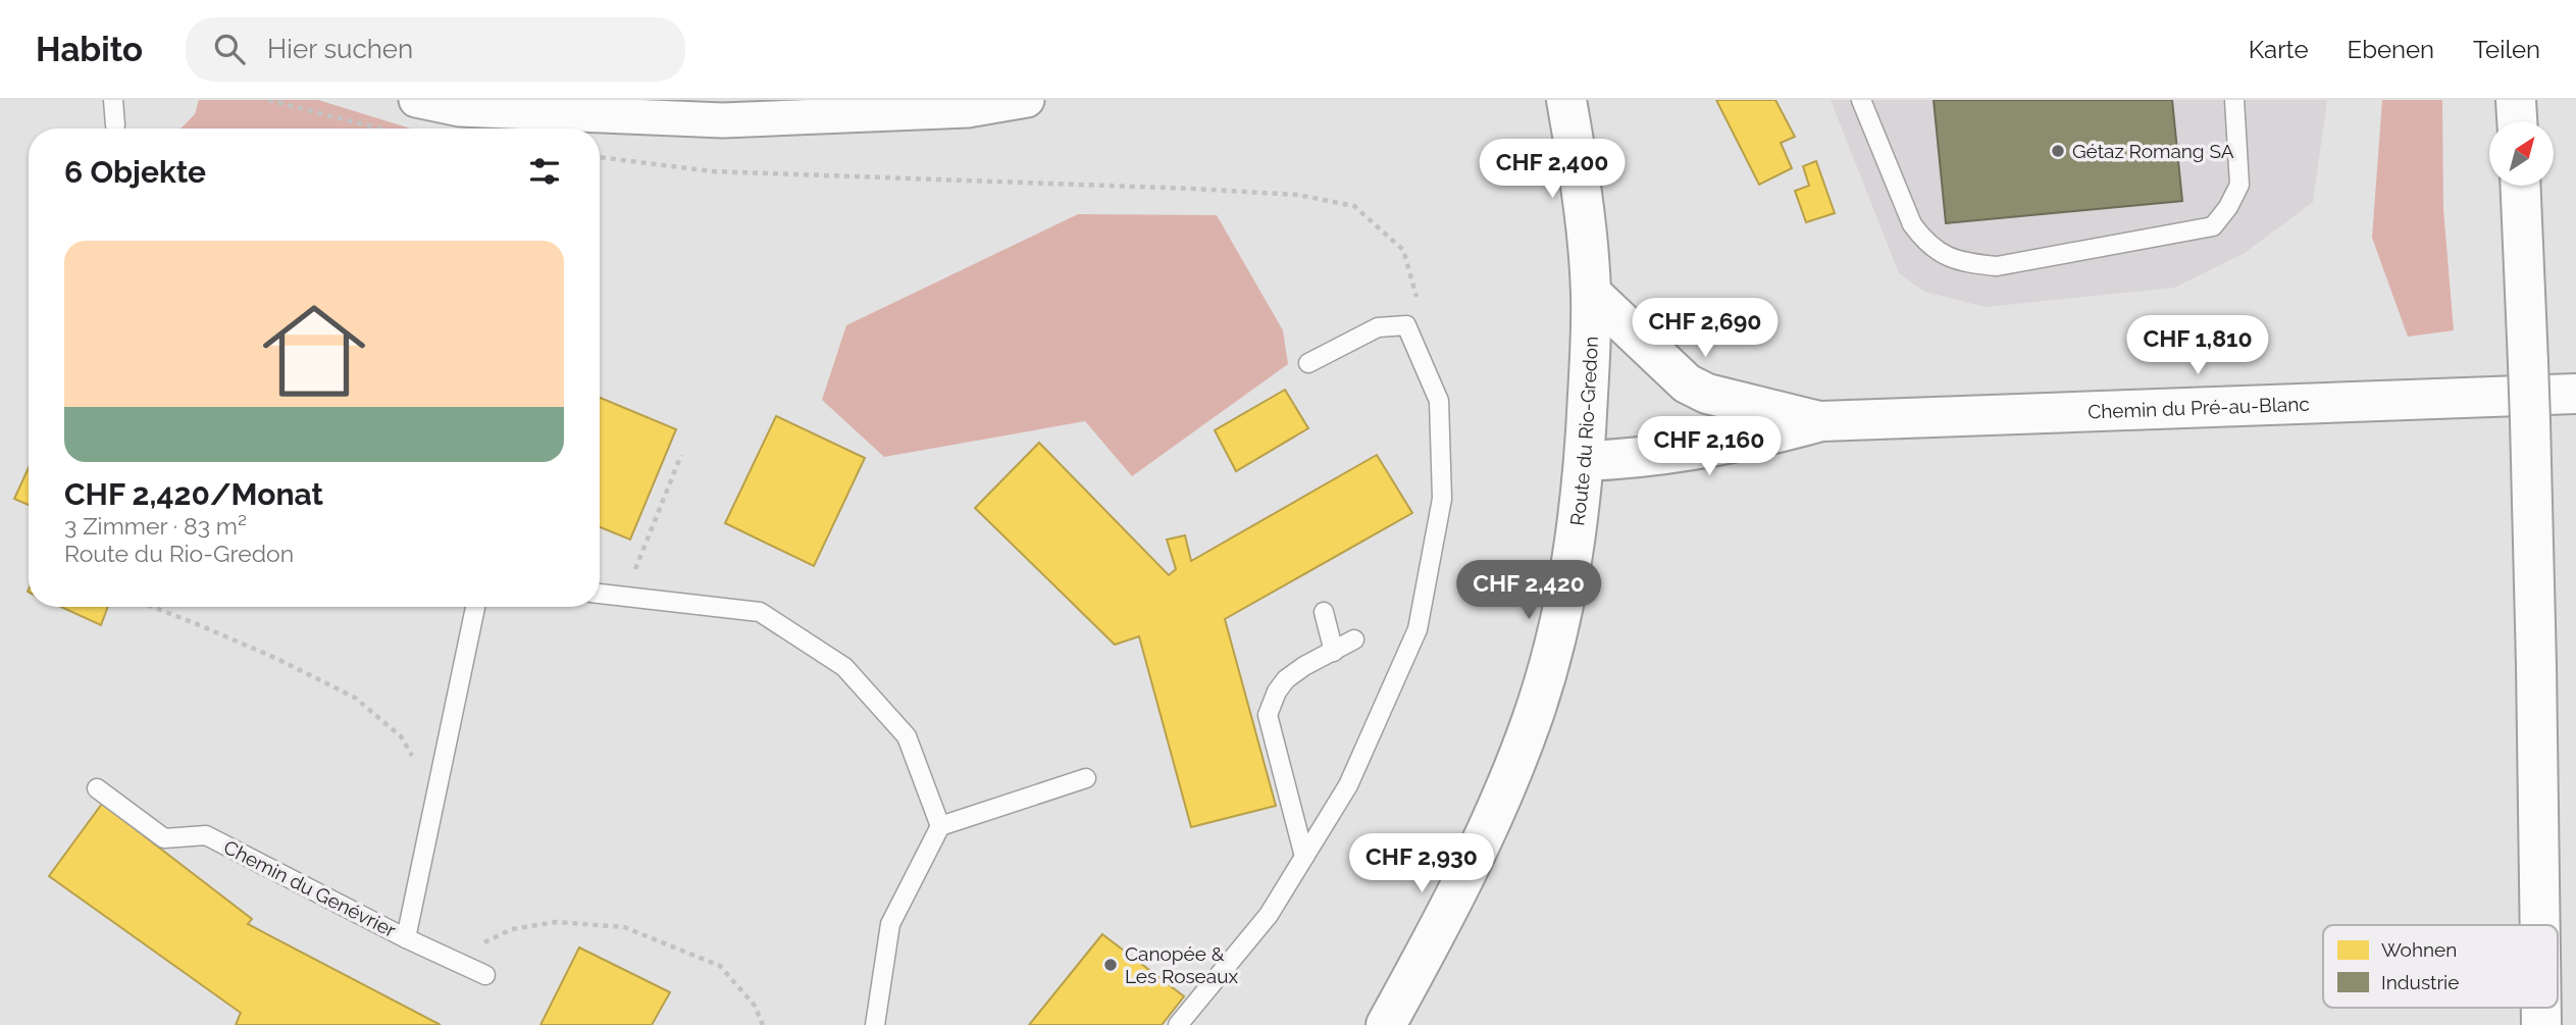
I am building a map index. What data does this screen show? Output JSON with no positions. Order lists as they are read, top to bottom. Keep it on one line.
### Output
{"streets":{"main road":["Chemin du Pré-au-Blanc","Route du Rio-Gredon"],"lane":["Chemin du Genévrier"]},"crossings":[["Chemin du Pré-au-Blanc","Route du Rio-Gredon"]],"places":["Gétaz Romang SA","Canopée & Les Roseaux"],"legend":["Wohnen","Industrie"],"north":"top right","page":{"header":"Habito","search":"Hier suchen","nav":["Karte","Ebenen","Teilen"],"heading":"6 Objekte","price":["CHF 2,400","CHF 2,690","CHF 1,810","CHF 2,160","CHF 2,420","CHF 2,930"],"list":[{"name":"CHF 2,420/Monat","note":"3 Zimmer · 83 m² · Route du Rio-Gredon"}]}}
